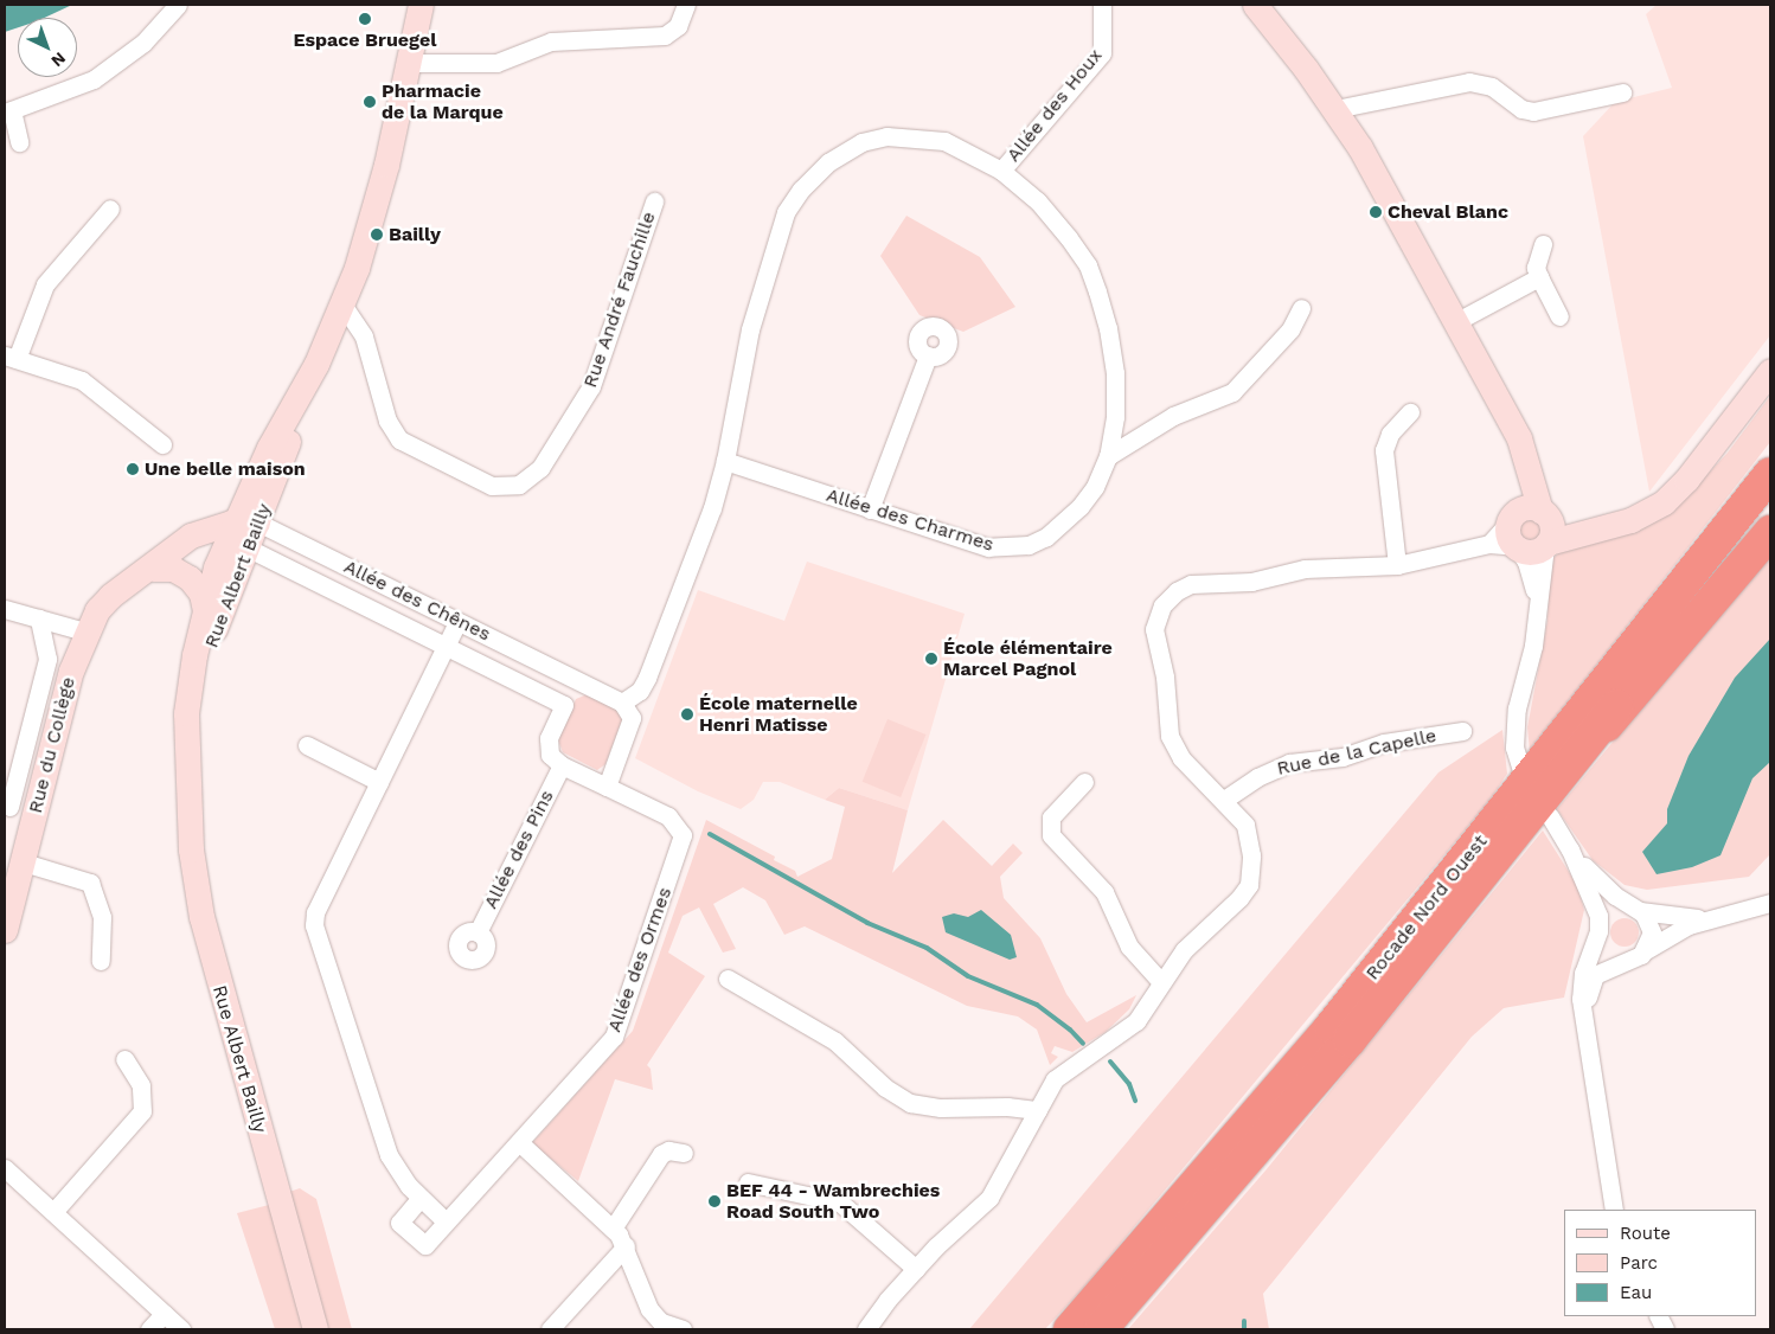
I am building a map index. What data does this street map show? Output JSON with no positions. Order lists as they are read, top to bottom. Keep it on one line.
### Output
{"streets":{"highway":["Rocade Nord Ouest"],"street":["Allée des Houx","Rue André Fauchille","Allée des Charmes","Rue Albert Bailly","Allée des Chênes","Rue du Collège","Rue de la Capelle","Allée des Pins","Allée des Ormes"]},"crossings":[["Allée des Houx","Allée des Charmes"],["Rue André Fauchille","Rue Albert Bailly"],["Allée des Charmes","Allée des Chênes"],["Rue Albert Bailly","Allée des Chênes"],["Rue Albert Bailly","Rue du Collège"],["Allée des Chênes","Rue du Collège"]],"places":["Espace Bruegel","Pharmacie de la Marque","Cheval Blanc","Bailly","Une belle maison","École élémentaire Marcel Pagnol","École maternelle Henri Matisse","BEF 44 - Wambrechies Road South Two"],"legend":["Route","Parc","Eau"],"north":"bottom right"}
